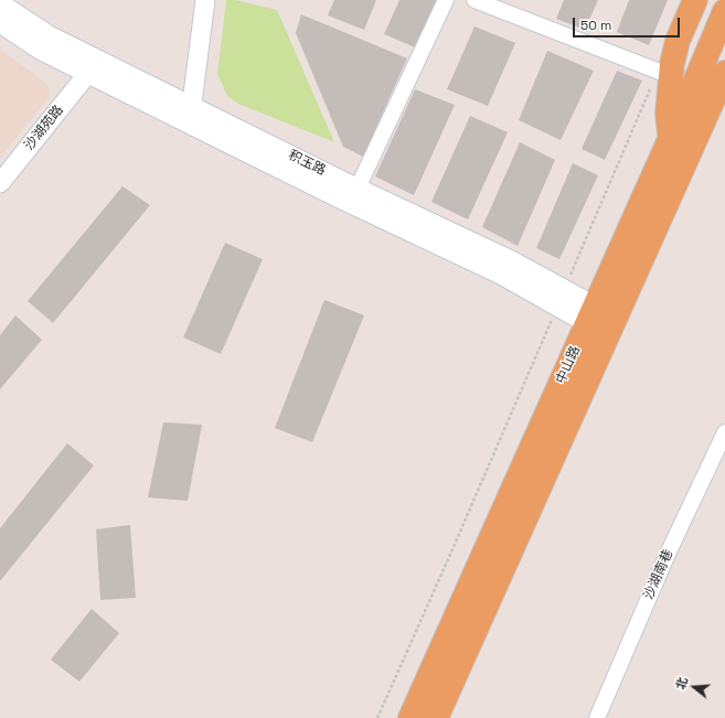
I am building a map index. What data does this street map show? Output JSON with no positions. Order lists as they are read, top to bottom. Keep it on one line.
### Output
{"streets":{"main road":["积玉路","中山路"],"street":["沙湖苑路","沙湖南巷"]},"crossings":[["沙湖苑路","积玉路"],["积玉路","中山路"]],"scale_bar":"50 m","north":"left"}
